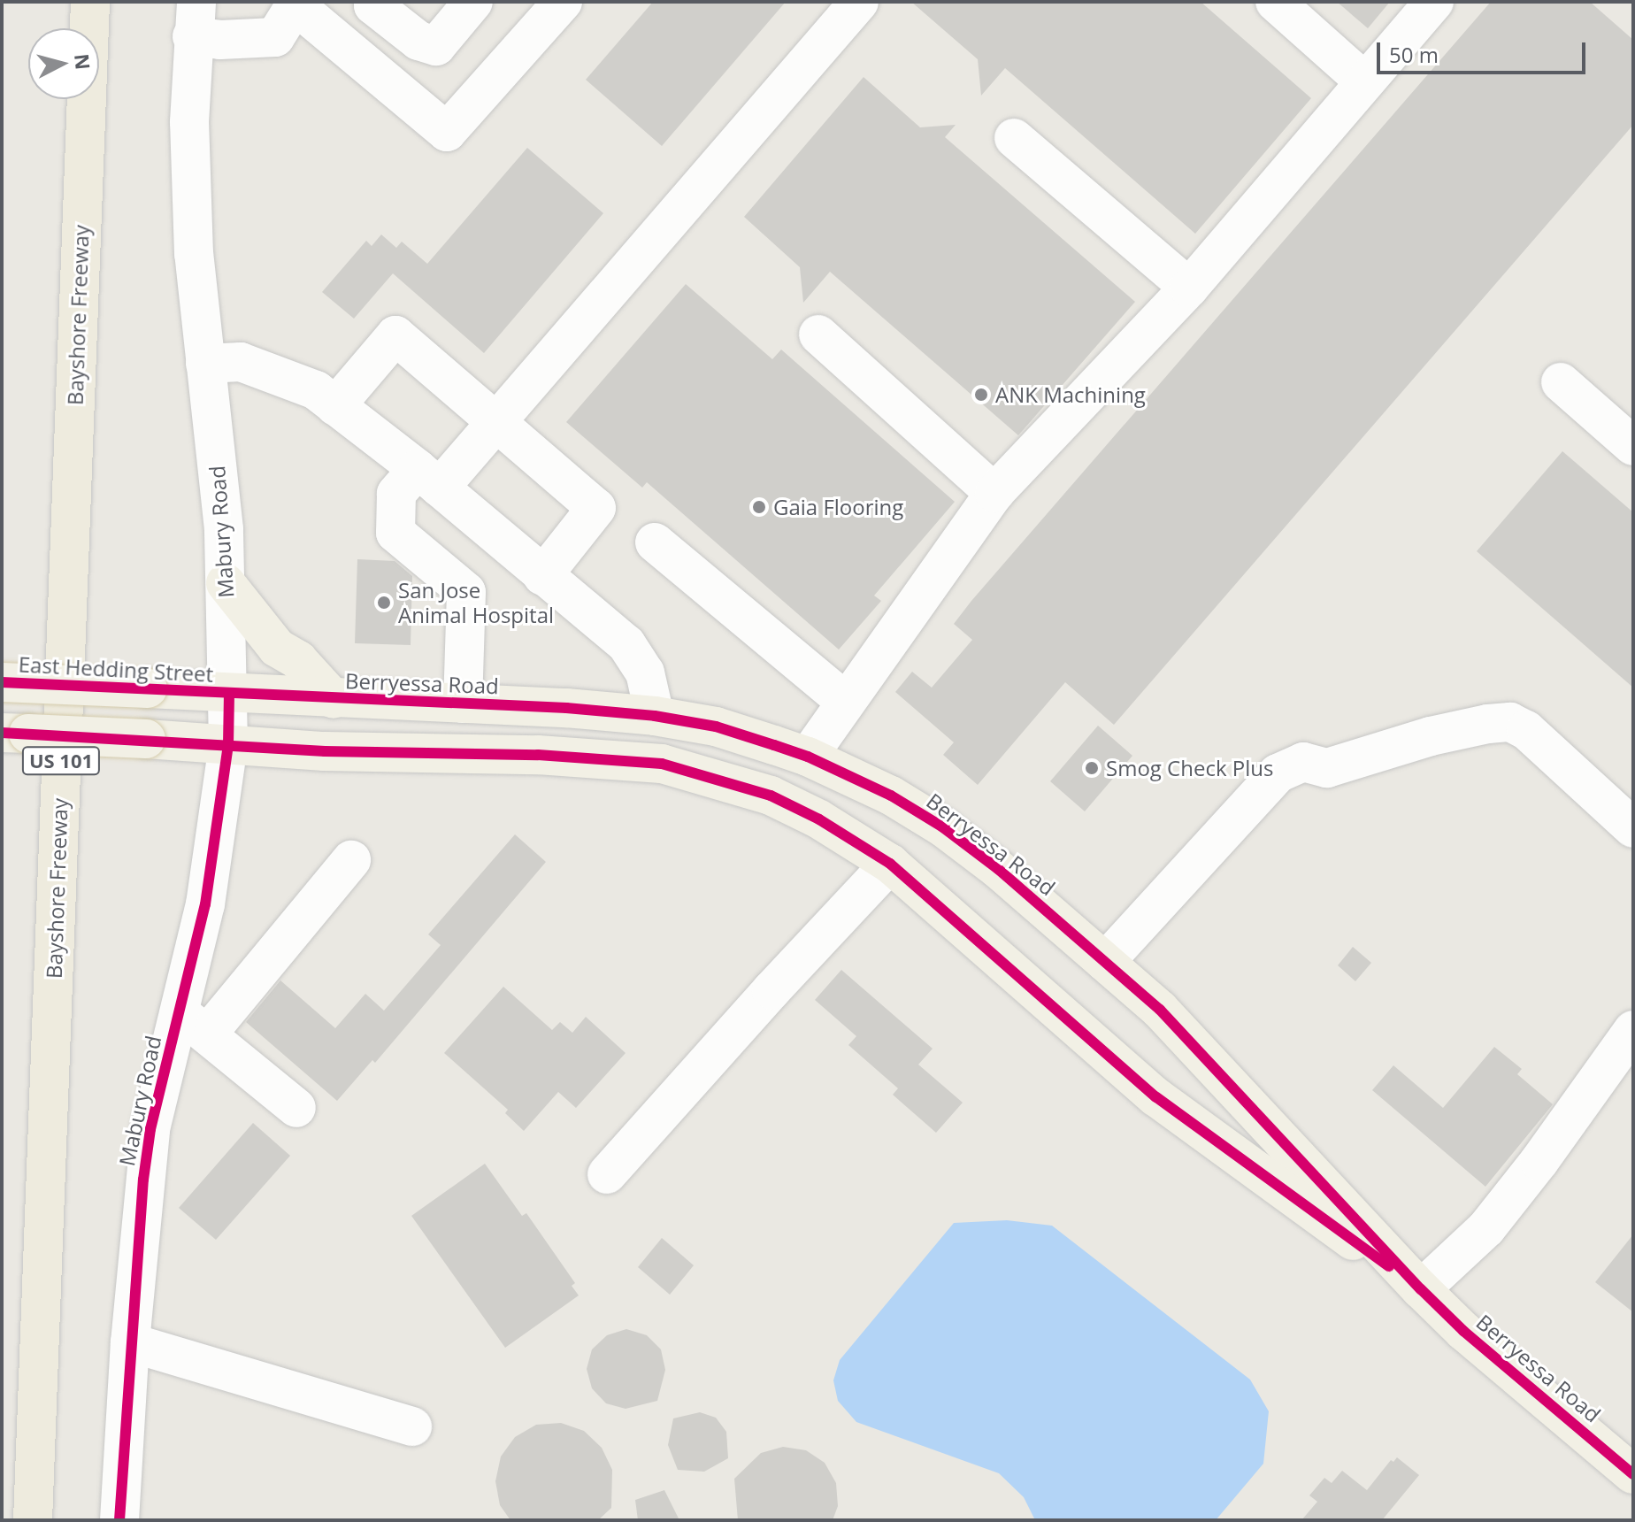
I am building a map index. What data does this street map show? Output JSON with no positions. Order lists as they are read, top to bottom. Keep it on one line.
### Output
{"streets":{"highway":["Bayshore Freeway","US 101"],"main road":["East Hedding Street","Berryessa Road"],"street":["Mabury Road"]},"crossings":[["Mabury Road","East Hedding Street"],["Mabury Road","Berryessa Road"],["East Hedding Street","Berryessa Road"]],"places":["ANK Machining","Gaia Flooring","San Jose Animal Hospital","Smog Check Plus"],"scale_bar":"50 m","north":"right"}
